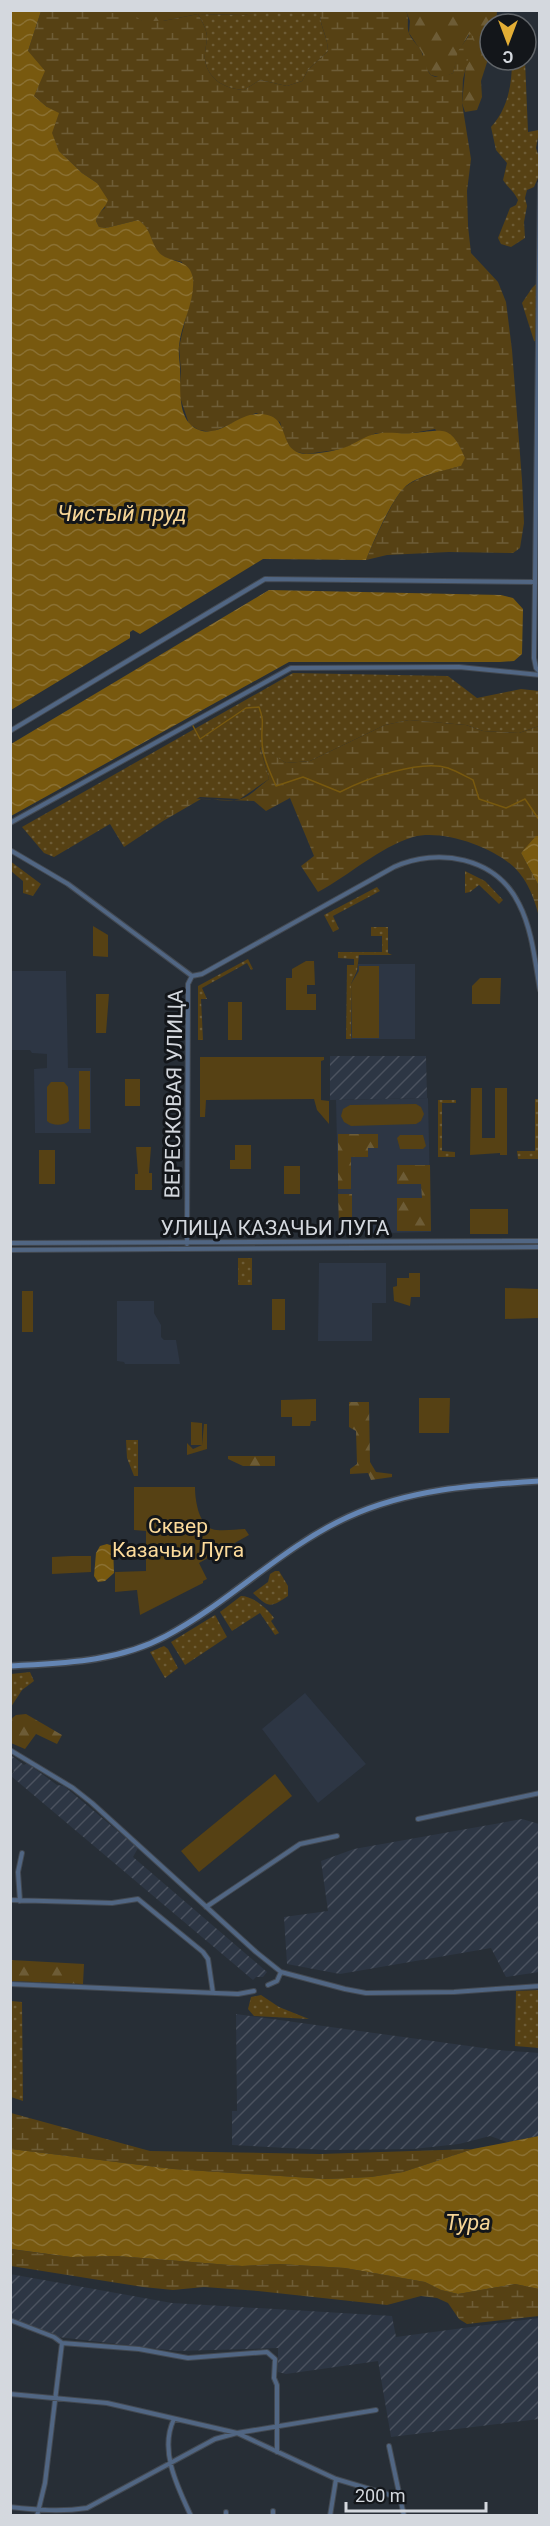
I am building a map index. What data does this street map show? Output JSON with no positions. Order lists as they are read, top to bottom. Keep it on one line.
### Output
{"streets":{"street":["ВЕРЕСКОВАЯ УЛИЦА","УЛИЦА КАЗАЧЬИ ЛУГА"]},"crossings":[["ВЕРЕСКОВАЯ УЛИЦА","УЛИЦА КАЗАЧЬИ ЛУГА"]],"water":["Чистый пруд","Тура"],"parks":["Сквер Казачьи Луга"],"scale_bar":"200 m","north":"bottom"}
